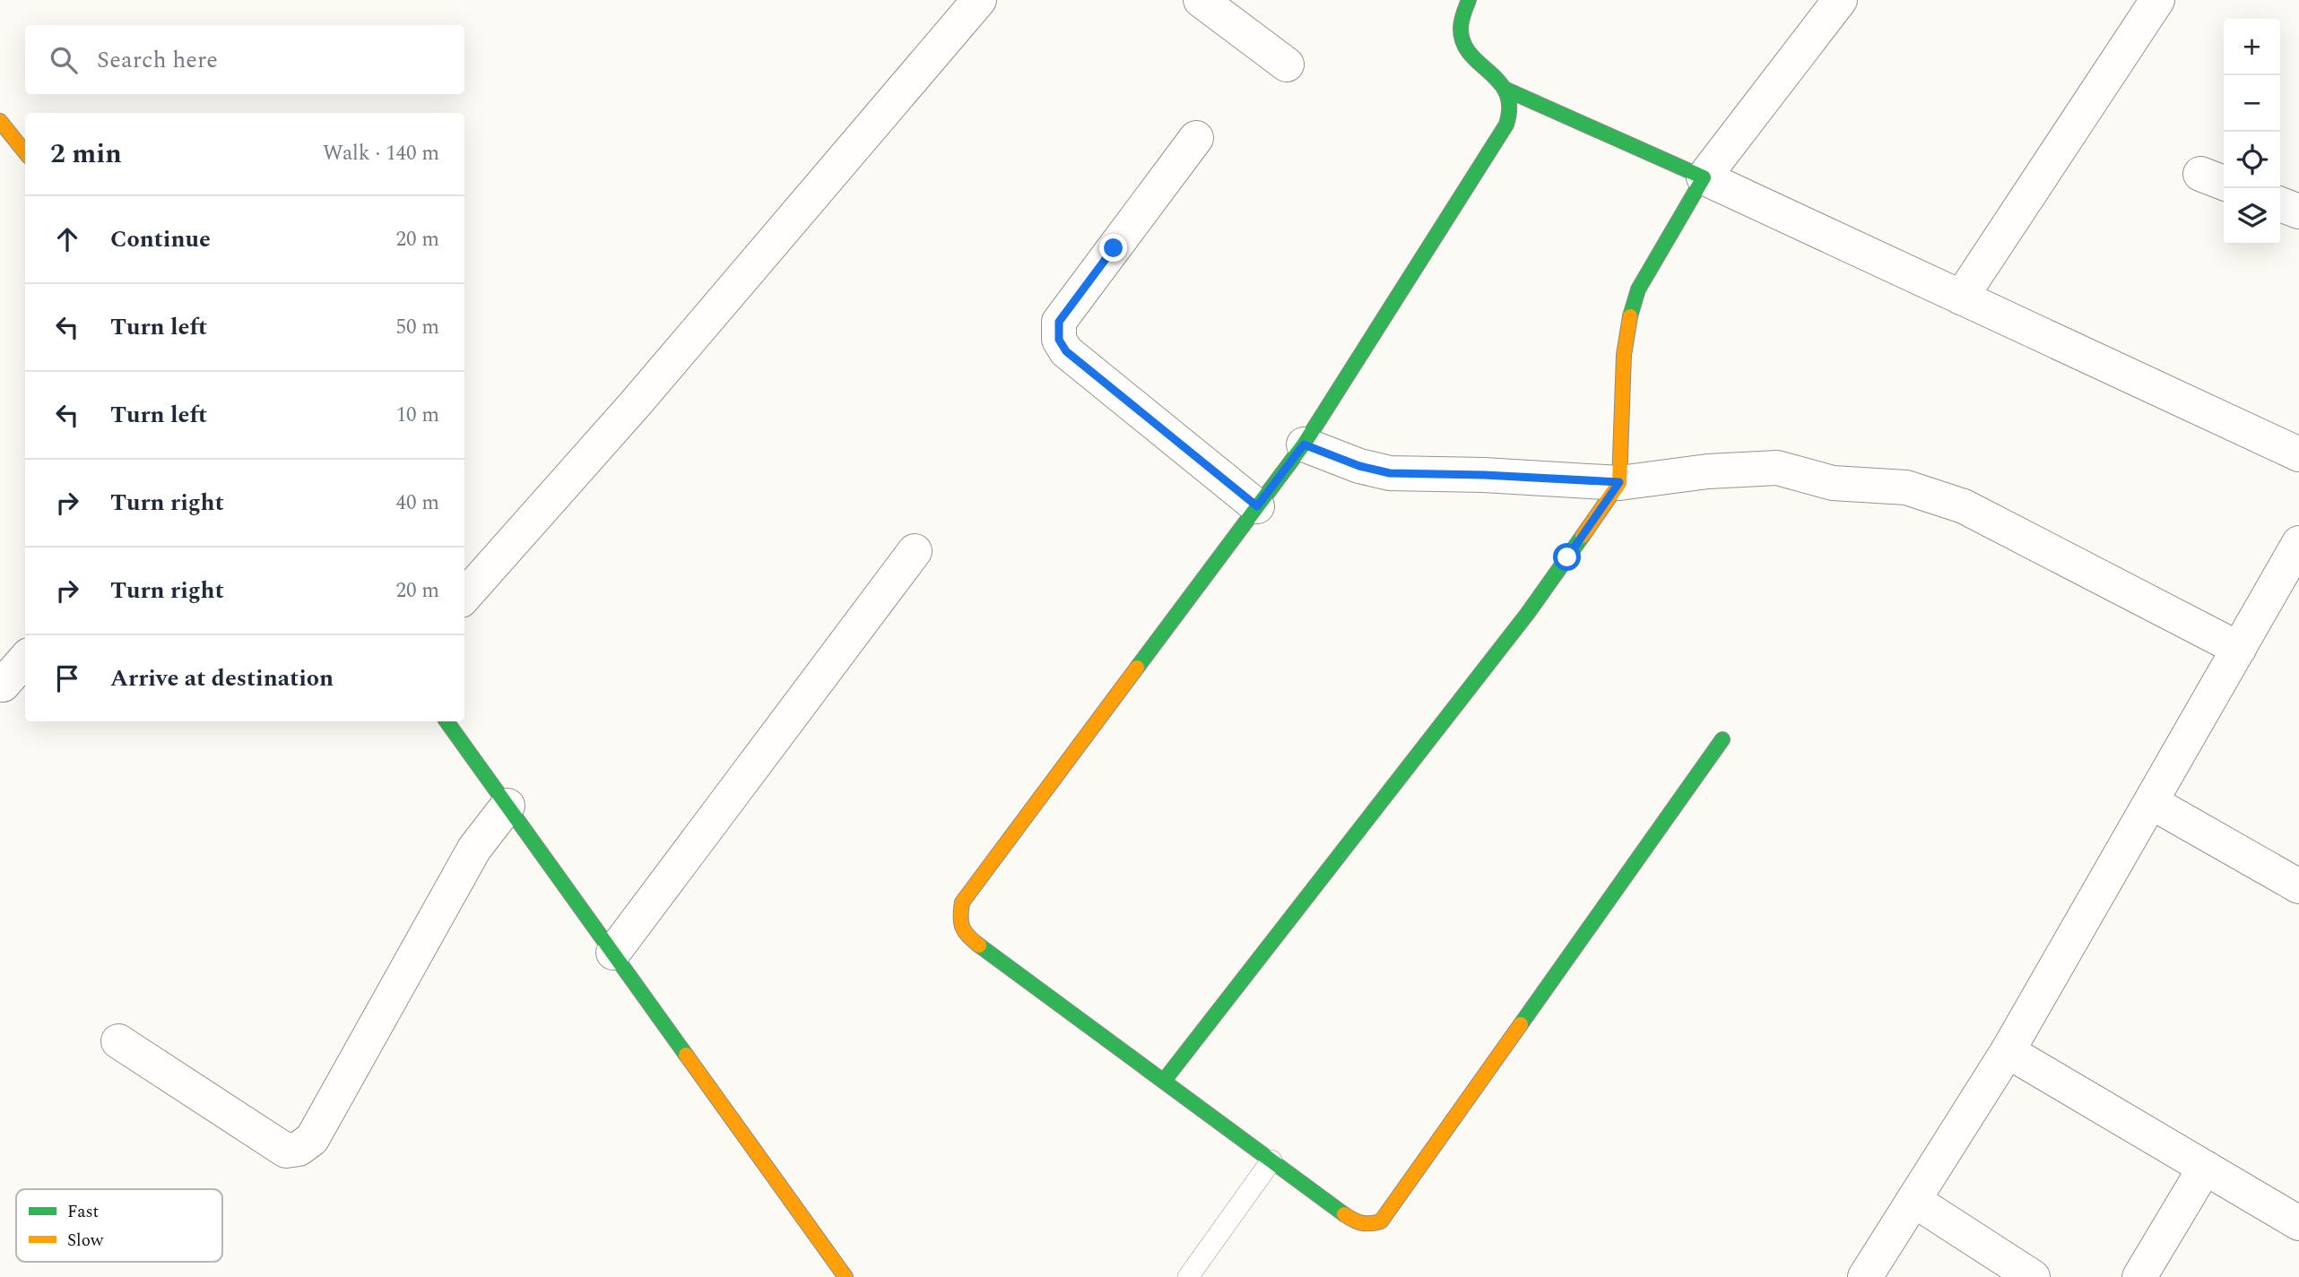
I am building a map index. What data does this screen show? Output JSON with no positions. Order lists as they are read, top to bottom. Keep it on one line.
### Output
{"legend":["Fast","Slow"],"page":{"map_buttons":["+","−"],"search":"Search here","heading":["2 min","Walk · 140 m"],"list":[["Continue","20 m"],["Turn left","50 m"],["Turn left","10 m"],["Turn right","40 m"],["Turn right","20 m"],"Arrive at destination"]}}
